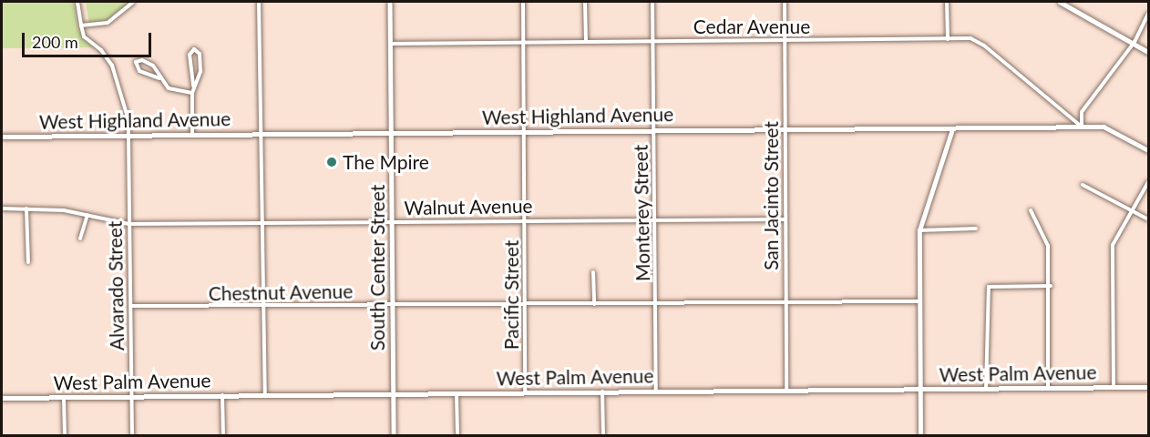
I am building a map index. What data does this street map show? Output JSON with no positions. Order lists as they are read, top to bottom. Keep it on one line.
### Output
{"streets":{"street":["Cedar Avenue","West Highland Avenue","San Jacinto Street","Walnut Avenue","Monterey Street","South Center Street","Alvarado Street","Chestnut Avenue","Pacific Street","West Palm Avenue"]},"crossings":[["Cedar Avenue","West Highland Avenue"],["Cedar Avenue","San Jacinto Street"],["Cedar Avenue","Monterey Street"],["Cedar Avenue","South Center Street"],["Cedar Avenue","Pacific Street"],["West Highland Avenue","San Jacinto Street"],["West Highland Avenue","Monterey Street"],["West Highland Avenue","South Center Street"],["West Highland Avenue","Alvarado Street"],["West Highland Avenue","Pacific Street"],["San Jacinto Street","Walnut Avenue"],["San Jacinto Street","Chestnut Avenue"],["San Jacinto Street","West Palm Avenue"],["Walnut Avenue","Monterey Street"],["Walnut Avenue","South Center Street"],["Walnut Avenue","Alvarado Street"],["Walnut Avenue","Pacific Street"],["Monterey Street","Chestnut Avenue"],["Monterey Street","West Palm Avenue"],["South Center Street","Chestnut Avenue"],["South Center Street","West Palm Avenue"],["Alvarado Street","Chestnut Avenue"],["Alvarado Street","West Palm Avenue"],["Chestnut Avenue","Pacific Street"],["Pacific Street","West Palm Avenue"]],"places":["The Mpire"],"scale_bar":"200 m"}
